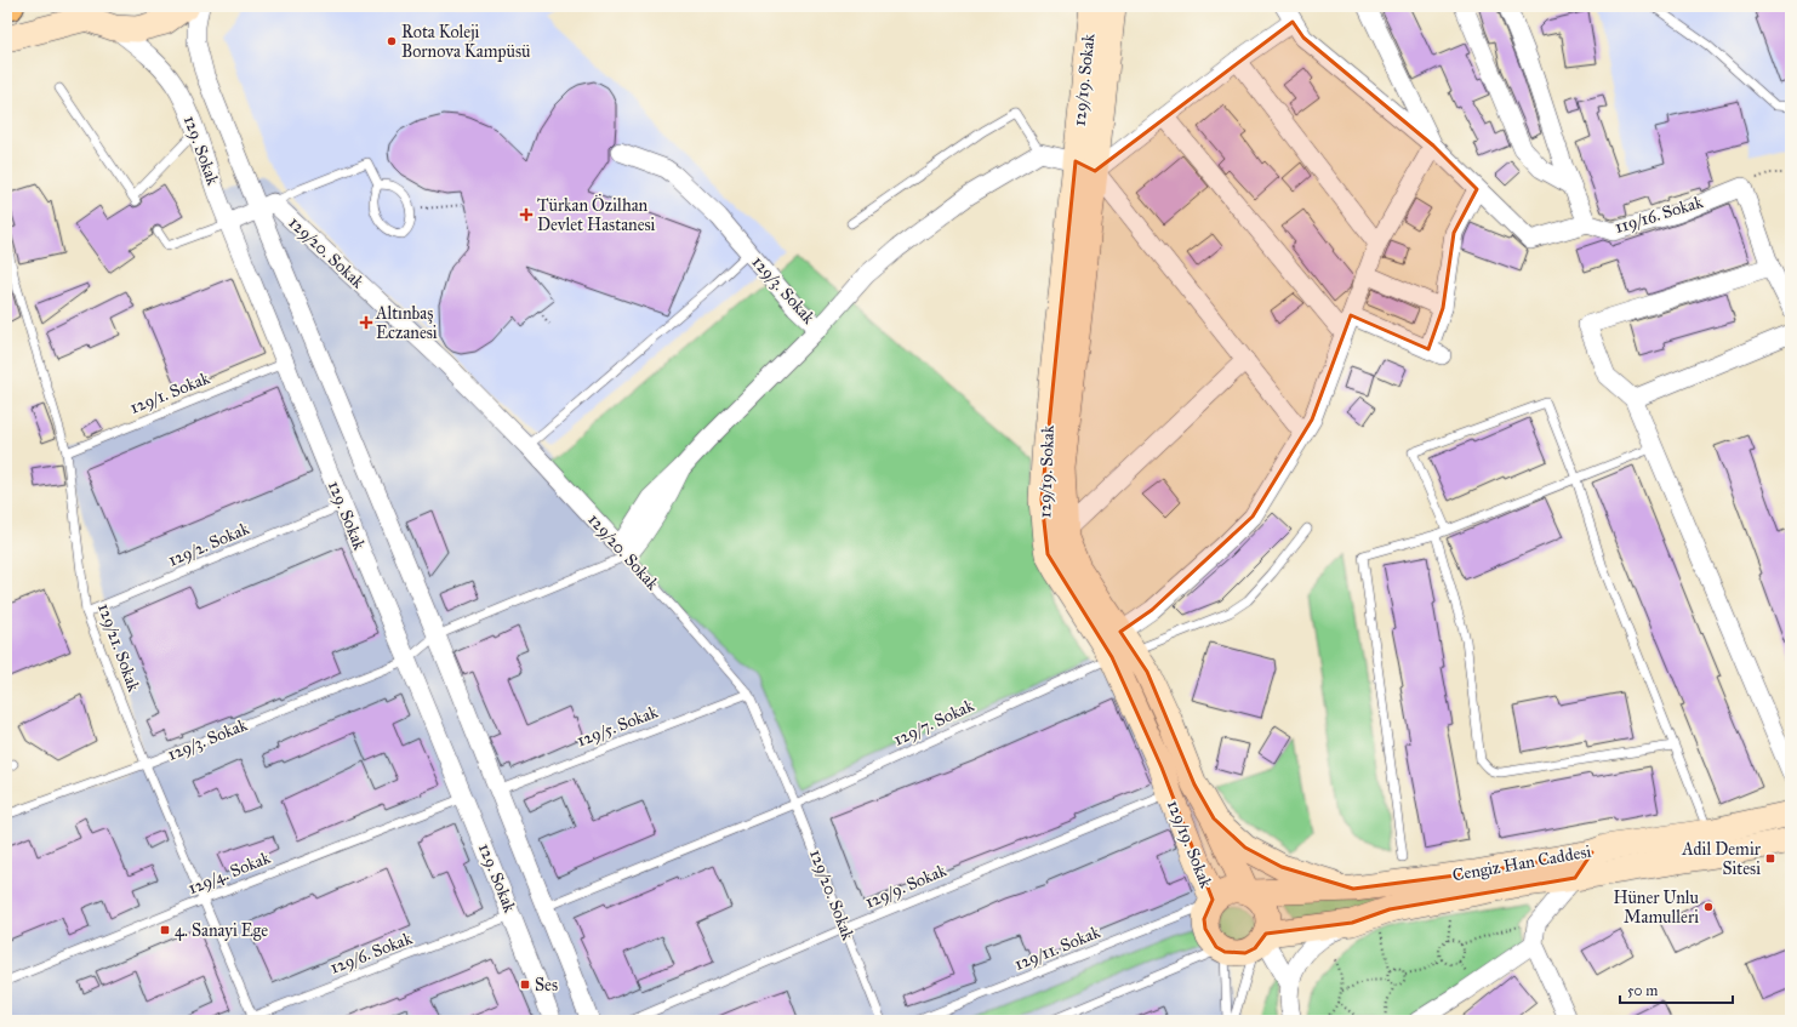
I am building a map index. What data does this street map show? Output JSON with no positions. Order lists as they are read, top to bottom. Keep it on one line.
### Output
{"streets":{"main road":["129/19. Sokak","Cengiz Han Caddesi"],"street":["129. Sokak","119/16. Sokak","129/20. Sokak","129/3. Sokak"],"lane":["129/1. Sokak","129/2. Sokak","129/21. Sokak","129/7. Sokak","129/5. Sokak","129/4. Sokak","129/9. Sokak","129/11. Sokak","129/6. Sokak"]},"crossings":[["129/19. Sokak","129/7. Sokak"],["129/19. Sokak","Cengiz Han Caddesi"],["129/19. Sokak","129/9. Sokak"],["129/19. Sokak","129/11. Sokak"],["129. Sokak","129/20. Sokak"],["129. Sokak","129/3. Sokak"],["129. Sokak","129/1. Sokak"],["129. Sokak","129/2. Sokak"],["129. Sokak","129/7. Sokak"],["129. Sokak","129/5. Sokak"],["129. Sokak","129/4. Sokak"],["129. Sokak","129/6. Sokak"],["129/20. Sokak","129/3. Sokak"],["129/20. Sokak","129/7. Sokak"],["129/20. Sokak","129/5. Sokak"],["129/20. Sokak","129/9. Sokak"],["129/3. Sokak","129/21. Sokak"],["129/1. Sokak","129/21. Sokak"],["129/2. Sokak","129/21. Sokak"],["129/21. Sokak","129/4. Sokak"],["129/21. Sokak","129/6. Sokak"],["Cengiz Han Caddesi","129/11. Sokak"]],"places":{"other":["Rota Koleji Bornova Kampüsü","Hüner Unlu Mamulleri"],"health":["Türkan Özilhan Devlet Hastanesi","Altınbaş Eczanesi"],"transit":["Adil Demir Sitesi","4. Sanayi Ege","Ses"]},"scale_bar":"50 m"}
